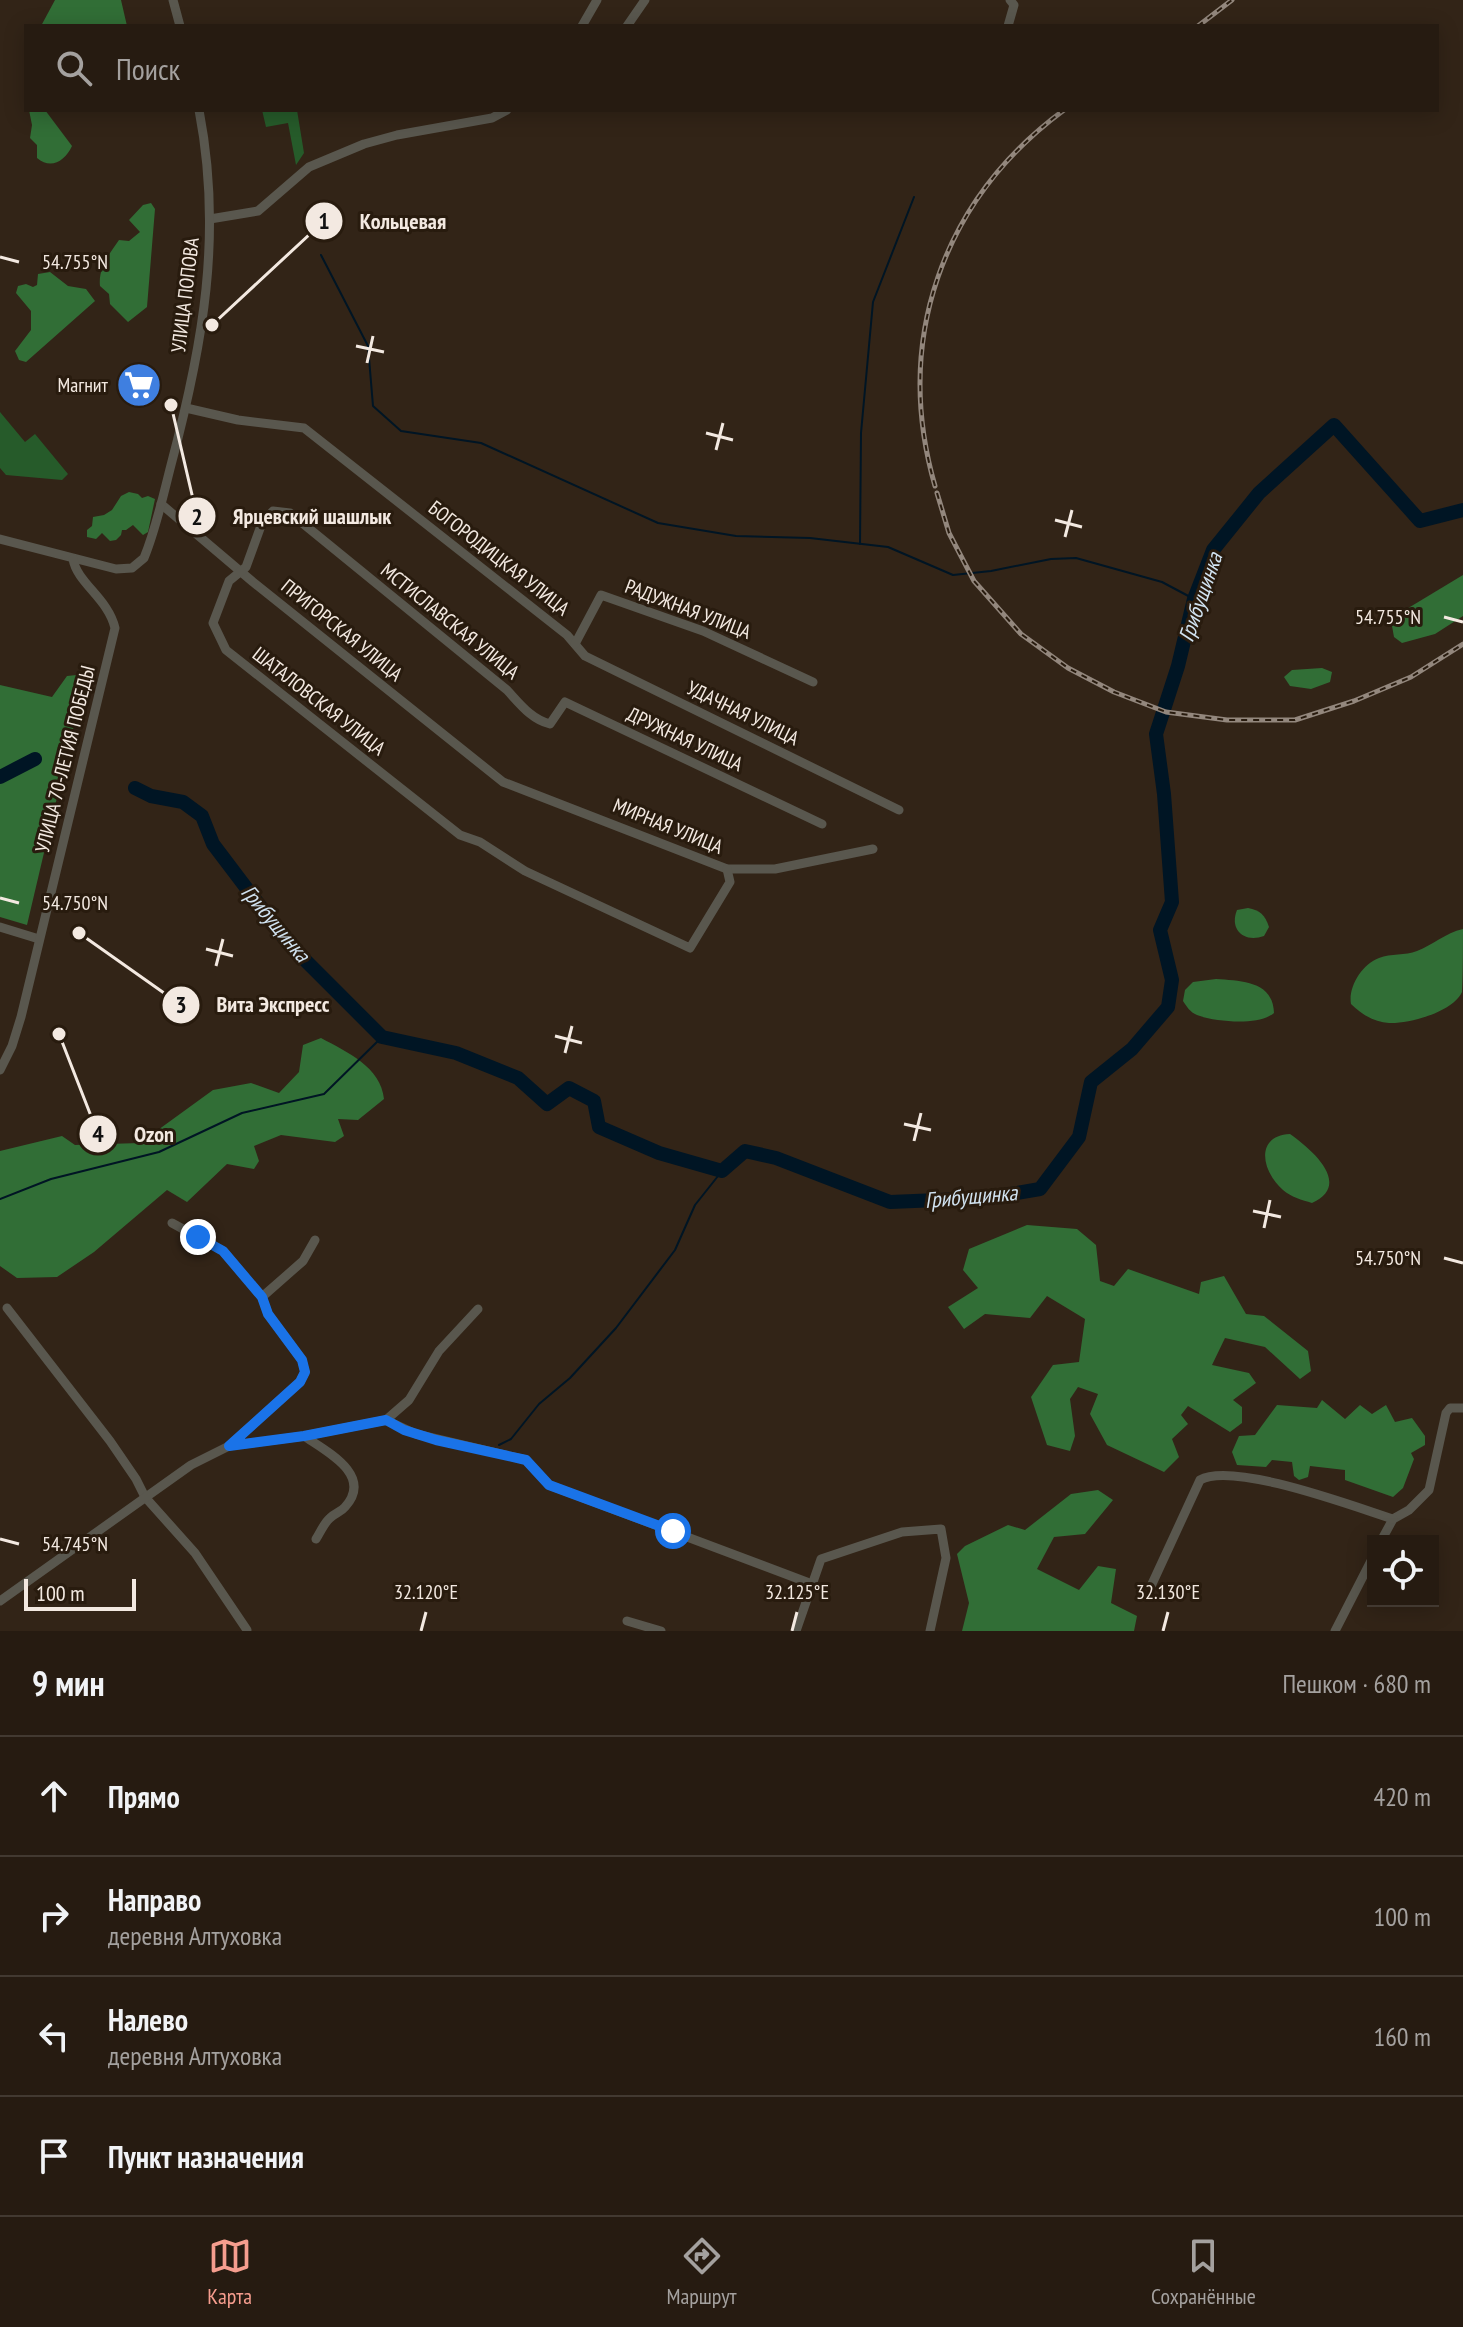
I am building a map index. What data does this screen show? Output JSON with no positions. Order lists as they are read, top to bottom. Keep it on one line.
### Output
{"streets":{"street":["УЛИЦА ПОПОВА","БОГОРОДИЦКАЯ УЛИЦА","РАДУЖНАЯ УЛИЦА","МСТИСЛАВСКАЯ УЛИЦА","ПРИГОРСКАЯ УЛИЦА","ШАТАЛОВСКАЯ УЛИЦА","УДАЧНАЯ УЛИЦА","ДРУЖНАЯ УЛИЦА","УЛИЦА 70-ЛЕТИЯ ПОБЕДЫ","МИРНАЯ УЛИЦА"]},"crossings":[["УЛИЦА ПОПОВА","БОГОРОДИЦКАЯ УЛИЦА"],["УЛИЦА ПОПОВА","ПРИГОРСКАЯ УЛИЦА"],["УЛИЦА ПОПОВА","УЛИЦА 70-ЛЕТИЯ ПОБЕДЫ"],["БОГОРОДИЦКАЯ УЛИЦА","РАДУЖНАЯ УЛИЦА"],["БОГОРОДИЦКАЯ УЛИЦА","УДАЧНАЯ УЛИЦА"],["РАДУЖНАЯ УЛИЦА","УДАЧНАЯ УЛИЦА"],["МСТИСЛАВСКАЯ УЛИЦА","ПРИГОРСКАЯ УЛИЦА"],["МСТИСЛАВСКАЯ УЛИЦА","ШАТАЛОВСКАЯ УЛИЦА"],["МСТИСЛАВСКАЯ УЛИЦА","ДРУЖНАЯ УЛИЦА"],["ПРИГОРСКАЯ УЛИЦА","ШАТАЛОВСКАЯ УЛИЦА"],["ПРИГОРСКАЯ УЛИЦА","МИРНАЯ УЛИЦА"],["ШАТАЛОВСКАЯ УЛИЦА","МИРНАЯ УЛИЦА"]],"water":["Грибущинка"],"places":{"other":["Кольцевая","Ярцевский шашлык","Вита Экспресс","Ozon"],"supermarket":["Магнит"]},"scale_bar":"100 m","page":{"search":"Поиск","scale":"100 m","heading":["9 мин","Пешком · 680 m"],"list":[["Прямо","420 m"],["Направо","деревня Алтуховка","100 m"],["Налево","деревня Алтуховка","160 m"],"Пункт назначения"],"nav":["Карта","Маршрут","Сохранённые"]},"coordinates":["54.755°N","54.750°N","54.745°N","32.120°E","32.125°E","32.130°E"]}
